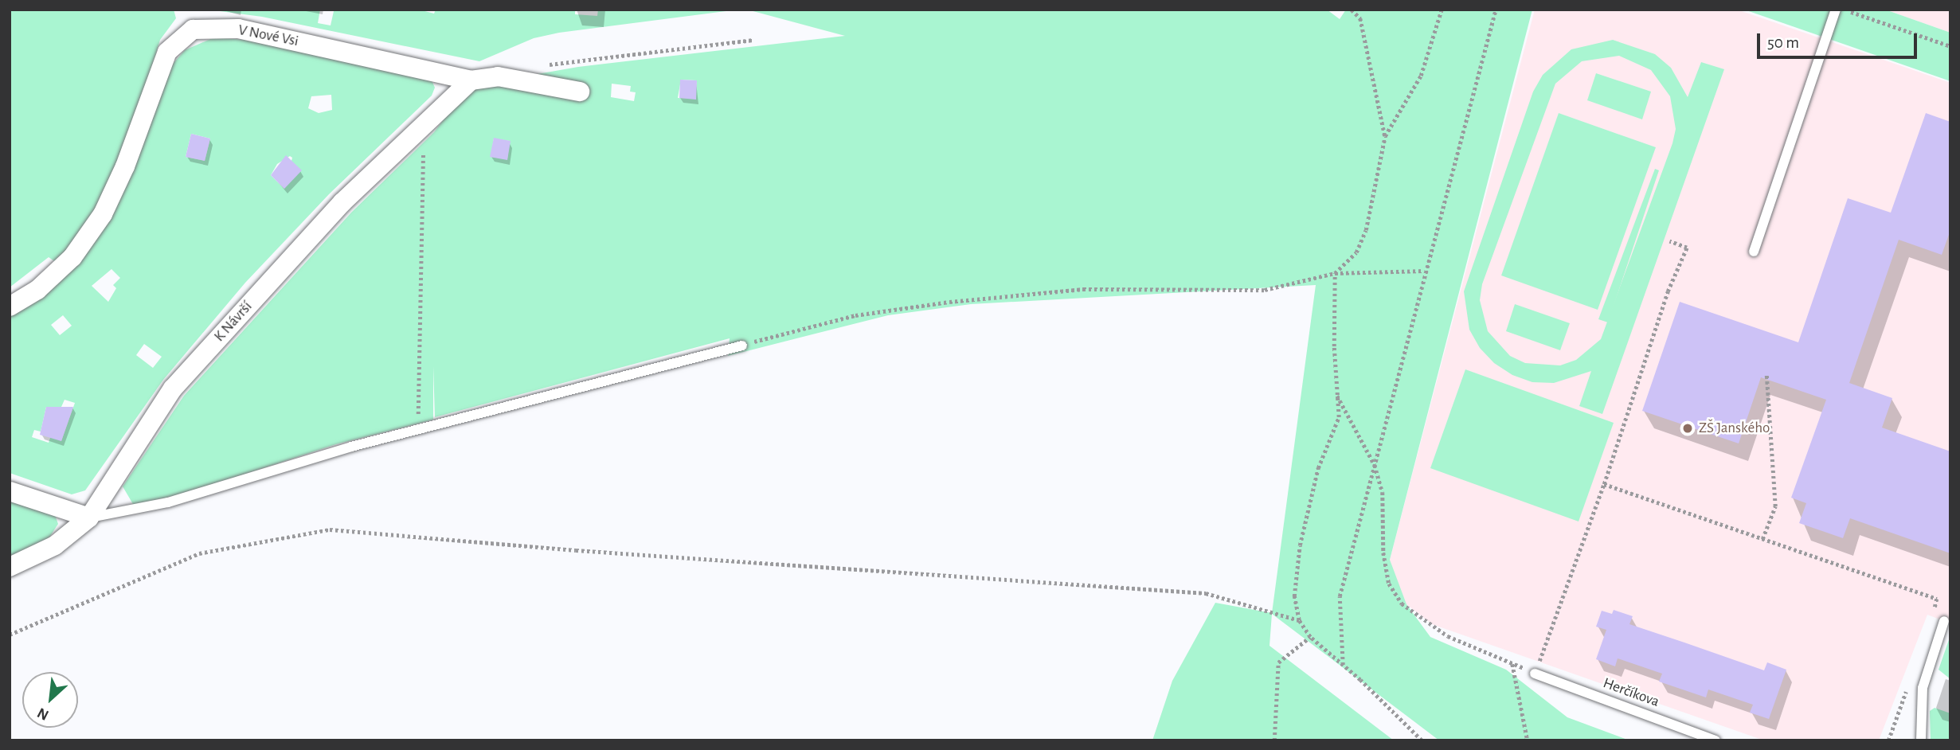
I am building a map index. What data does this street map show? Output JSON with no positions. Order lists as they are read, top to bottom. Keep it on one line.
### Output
{"streets":{"street":["V Nové Vsi","K Návrší"],"lane":["Herčíkova"]},"crossings":[["V Nové Vsi","K Návrší"]],"places":["ZŠ Janského"],"scale_bar":"50 m","north":"bottom left"}
